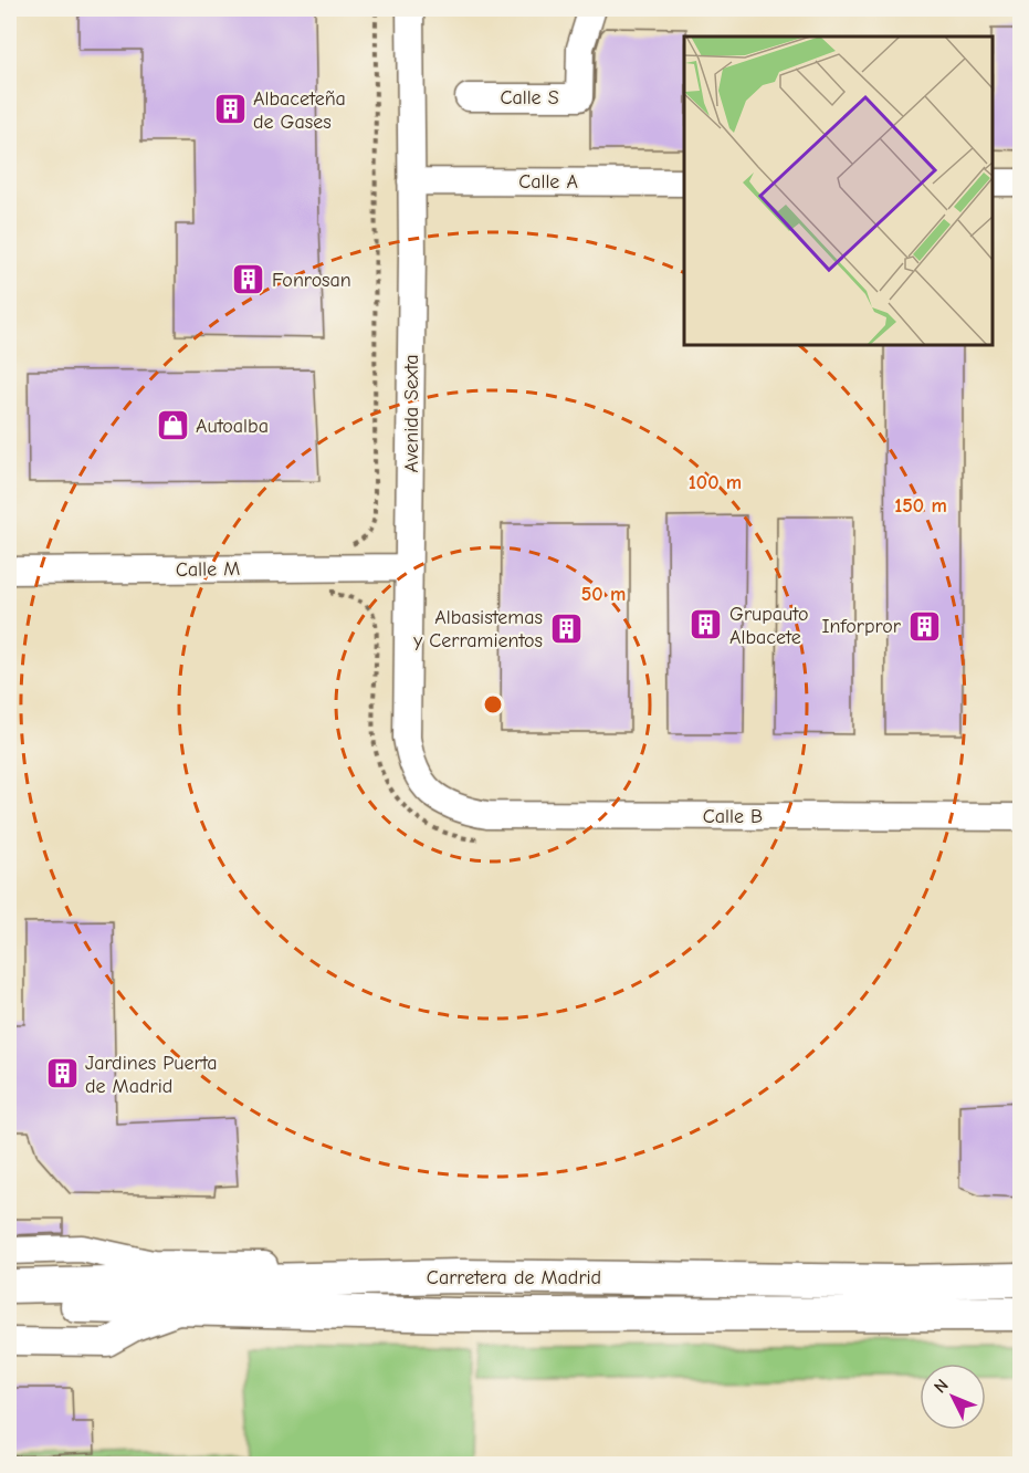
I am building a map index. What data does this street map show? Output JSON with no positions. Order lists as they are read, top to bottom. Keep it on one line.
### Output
{"streets":{"main road":["Carretera de Madrid"],"street":["Calle S","Calle A","Avenida Sexta","Calle M","Calle B"]},"crossings":[["Calle A","Avenida Sexta"],["Avenida Sexta","Calle M"],["Avenida Sexta","Calle B"]],"places":{"building":["Albaceteña de Gases","Fonrosan","Grupauto Albacete","Inforpror","Albasistemas y Cerramientos","Jardines Puerta de Madrid"],"shop":["Autoalba"]},"north":"top left","rings":["100 m","150 m","50 m"]}
